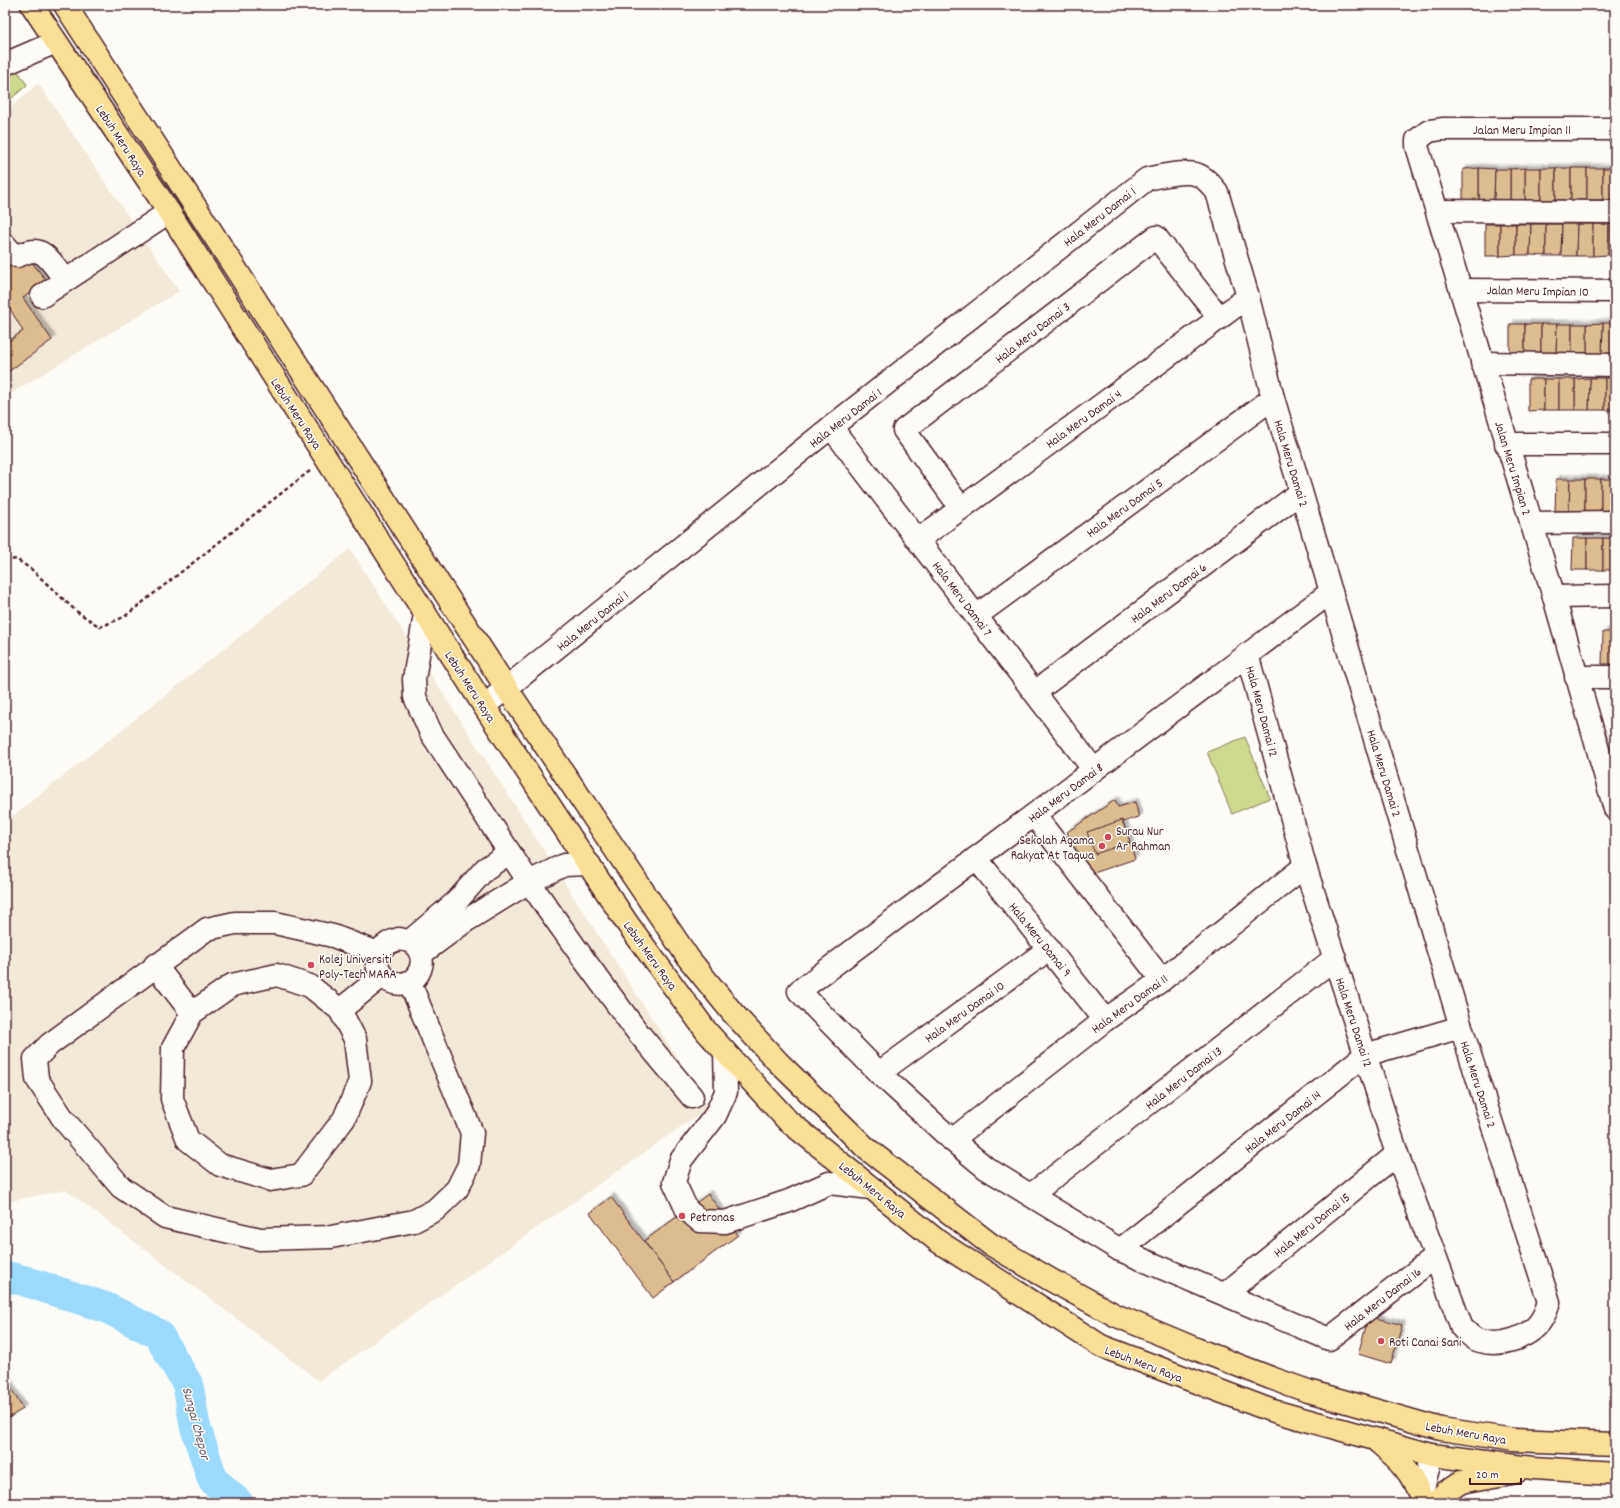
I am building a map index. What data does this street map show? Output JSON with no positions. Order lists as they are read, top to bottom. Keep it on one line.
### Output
{"streets":{"main road":["Lebuh Meru Raya"],"street":["Jalan Meru Impian 11","Hala Meru Damai 1","Jalan Meru Impian 10","Hala Meru Damai 3","Hala Meru Damai 4","Hala Meru Damai 2","Jalan Meru Impian 2","Hala Meru Damai 5","Hala Meru Damai 6","Hala Meru Damai 7","Hala Meru Damai 12","Hala Meru Damai 8","Hala Meru Damai 9","Hala Meru Damai 11","Hala Meru Damai 10","Hala Meru Damai 13","Hala Meru Damai 14","Hala Meru Damai 15","Hala Meru Damai 16"]},"crossings":[["Jalan Meru Impian 11","Jalan Meru Impian 2"],["Lebuh Meru Raya","Hala Meru Damai 1"],["Hala Meru Damai 1","Hala Meru Damai 2"],["Hala Meru Damai 1","Hala Meru Damai 7"],["Jalan Meru Impian 10","Jalan Meru Impian 2"],["Hala Meru Damai 3","Hala Meru Damai 4"],["Hala Meru Damai 4","Hala Meru Damai 2"],["Hala Meru Damai 4","Hala Meru Damai 7"],["Hala Meru Damai 2","Hala Meru Damai 5"],["Hala Meru Damai 2","Hala Meru Damai 6"],["Hala Meru Damai 2","Hala Meru Damai 12"],["Hala Meru Damai 2","Hala Meru Damai 8"],["Hala Meru Damai 2","Hala Meru Damai 14"],["Hala Meru Damai 5","Hala Meru Damai 7"],["Hala Meru Damai 6","Hala Meru Damai 7"],["Hala Meru Damai 7","Hala Meru Damai 8"],["Hala Meru Damai 12","Hala Meru Damai 8"],["Hala Meru Damai 12","Hala Meru Damai 11"],["Hala Meru Damai 12","Hala Meru Damai 13"],["Hala Meru Damai 12","Hala Meru Damai 14"],["Hala Meru Damai 12","Hala Meru Damai 15"],["Hala Meru Damai 12","Hala Meru Damai 16"],["Hala Meru Damai 8","Hala Meru Damai 9"],["Hala Meru Damai 8","Hala Meru Damai 10"],["Hala Meru Damai 9","Hala Meru Damai 11"],["Hala Meru Damai 9","Hala Meru Damai 10"],["Hala Meru Damai 15","Hala Meru Damai 16"]],"water":["Sungai Chepor"],"places":["Surau Nur Ar Rahman","Sekolah Agama Rakyat At Taqwa","Kolej Universiti Poly-Tech MARA","Petronas","Roti Canai Sani"],"scale_bar":"20 m"}
